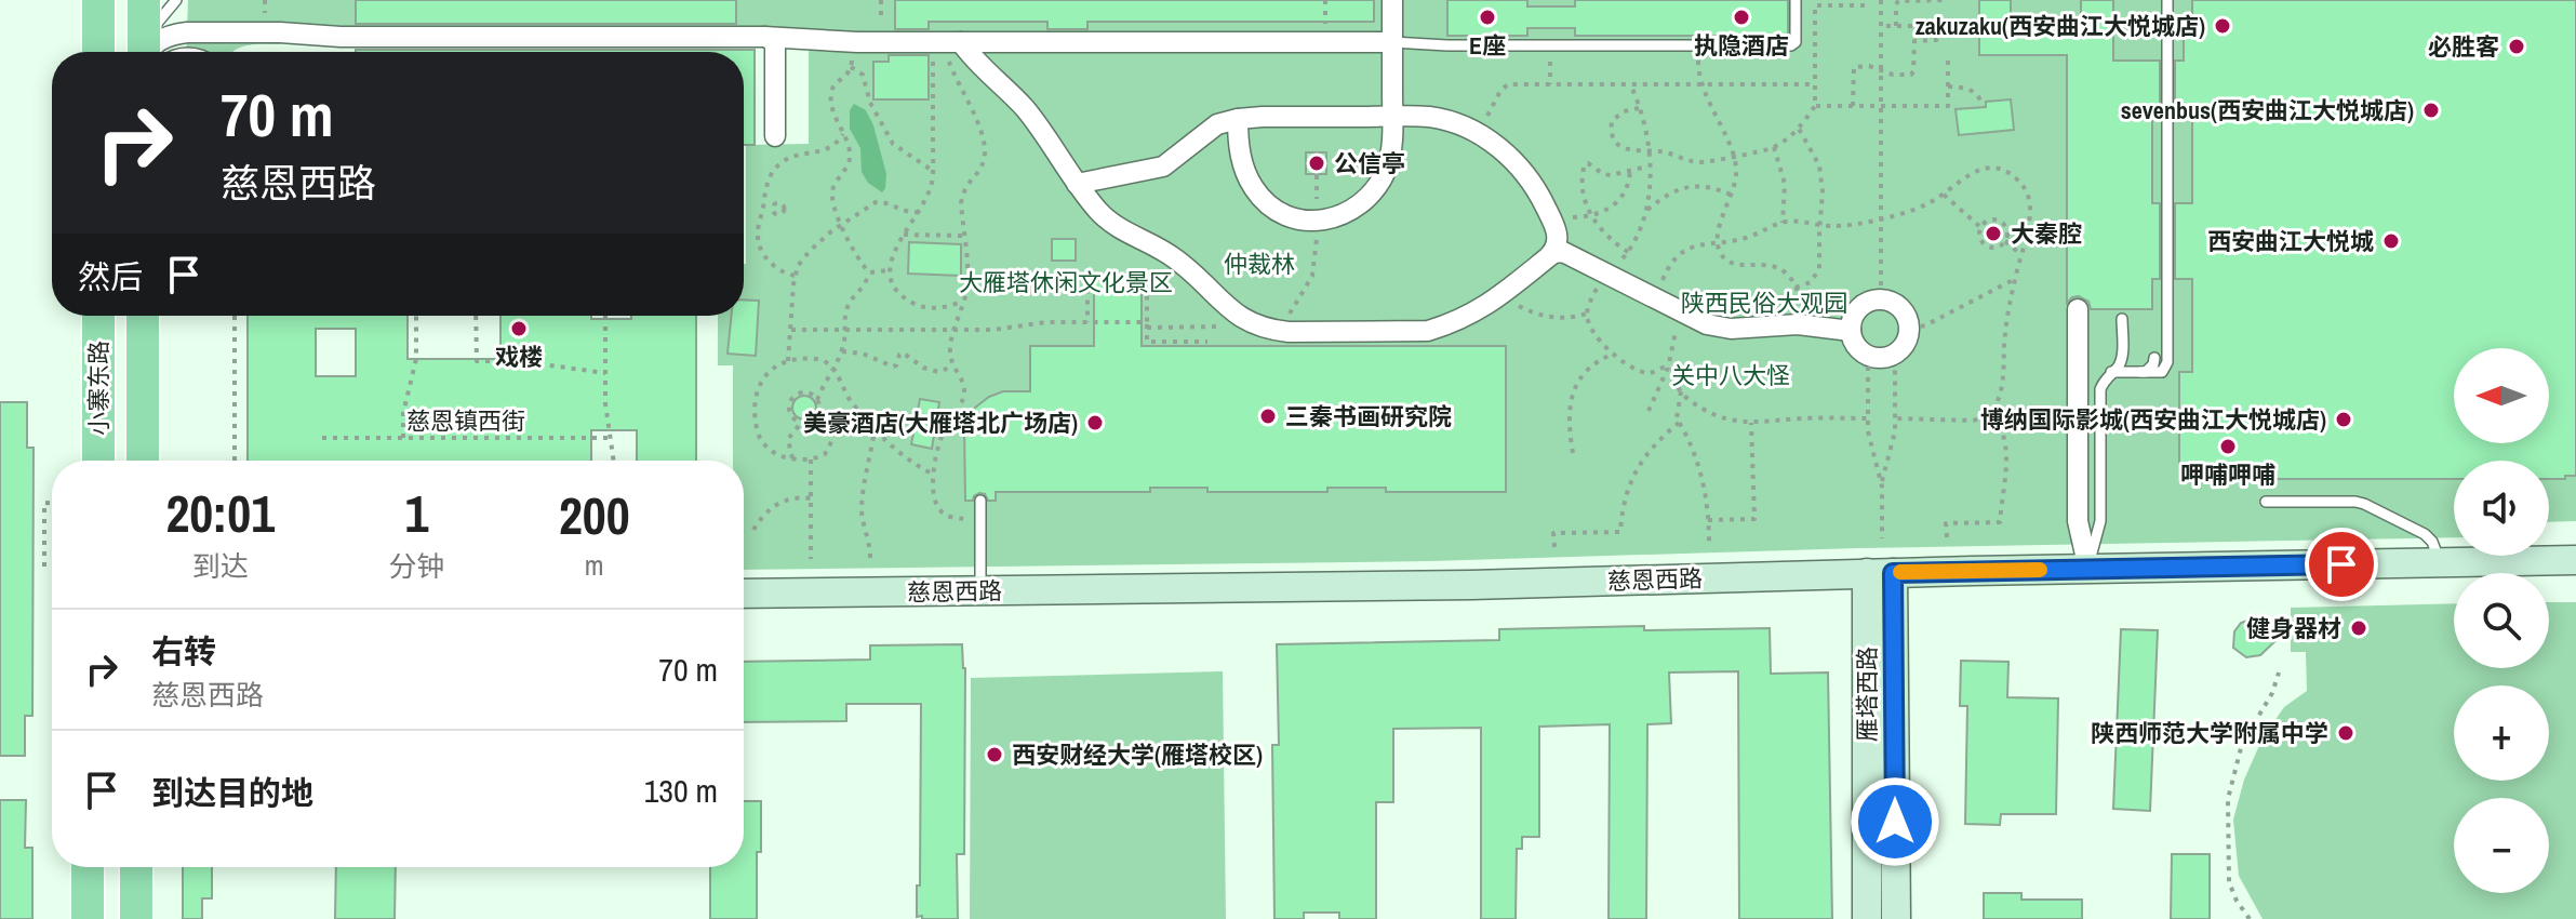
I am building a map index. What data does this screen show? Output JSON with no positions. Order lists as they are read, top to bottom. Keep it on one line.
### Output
{"streets":{"main road":["小寨东路","慈恩西路","雁塔西路"],"path":["慈恩镇西街"]},"crossings":[["慈恩西路","雁塔西路"]],"parks":["仲裁林","大雁塔休闲文化景区","陕西民俗大观园","关中八大怪"],"places":["E座","执隐酒店","zakuzaku(西安曲江大悦城店)","必胜客","sevenbus(西安曲江大悦城店)","公信亭","大秦腔","西安曲江大悦城","戏楼","三秦书画研究院","博纳国际影城(西安曲江大悦城店)","美豪酒店(大雁塔北广场店)","呷哺呷哺","健身器材","陕西师范大学附属中学","西安财经大学(雁塔校区)"],"north":"left","page":{"turn":["70 m","慈恩西路"],"then":"然后","map_buttons":["+","−"],"eta":["20:01","到达","1","分钟","200","m"],"list":[{"name":"右转","note":"慈恩西路","value":"70 m"},{"name":"到达目的地","value":"130 m"}]}}
